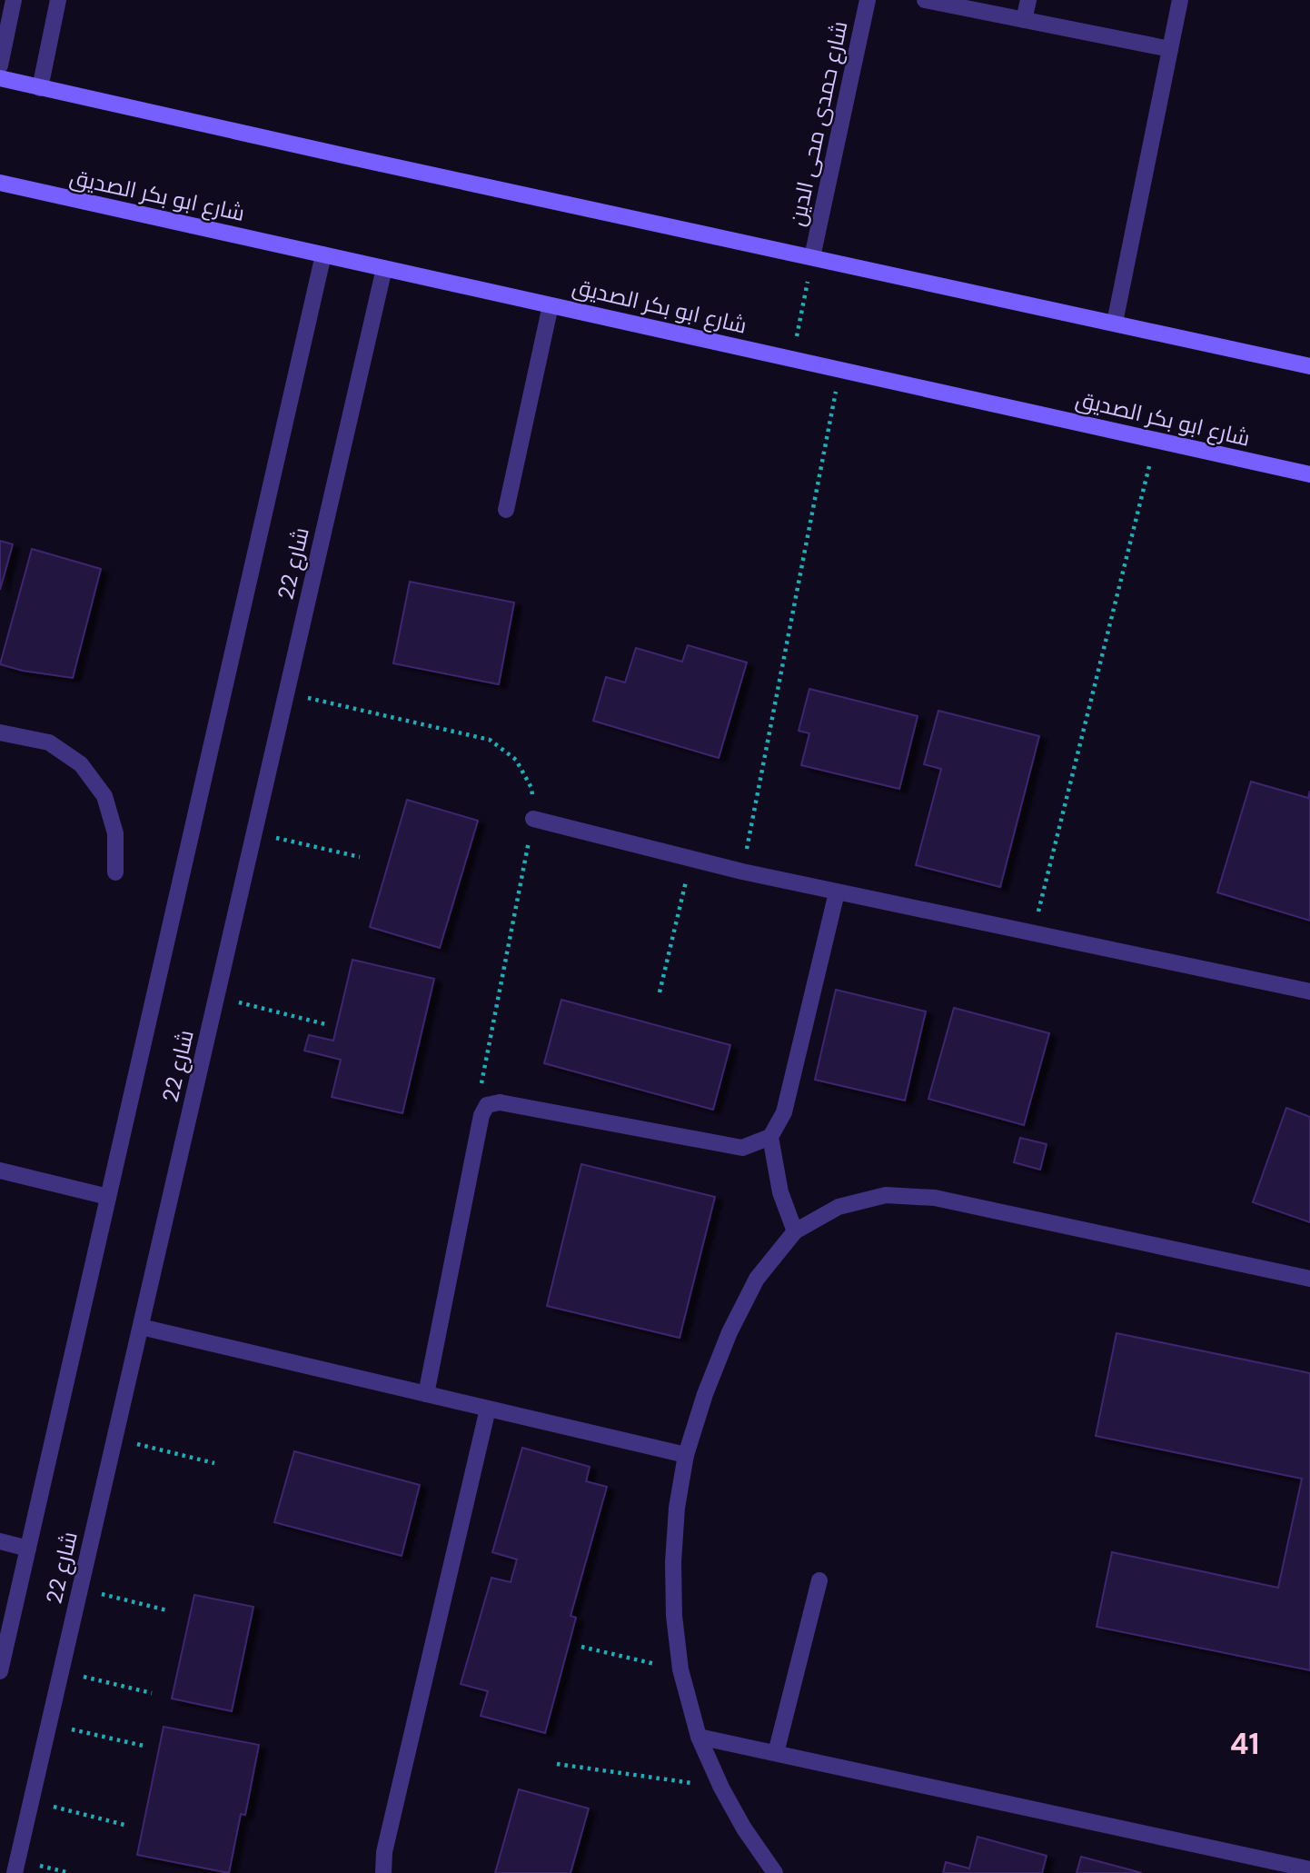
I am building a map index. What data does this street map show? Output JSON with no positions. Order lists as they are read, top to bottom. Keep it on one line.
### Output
{"streets":{"main road":["شارع ابو بكر الصديق"],"street":["شارع حمدى محى الدين","شارع 22"]},"crossings":[["شارع ابو بكر الصديق","شارع 22"]],"districts":["41"]}
